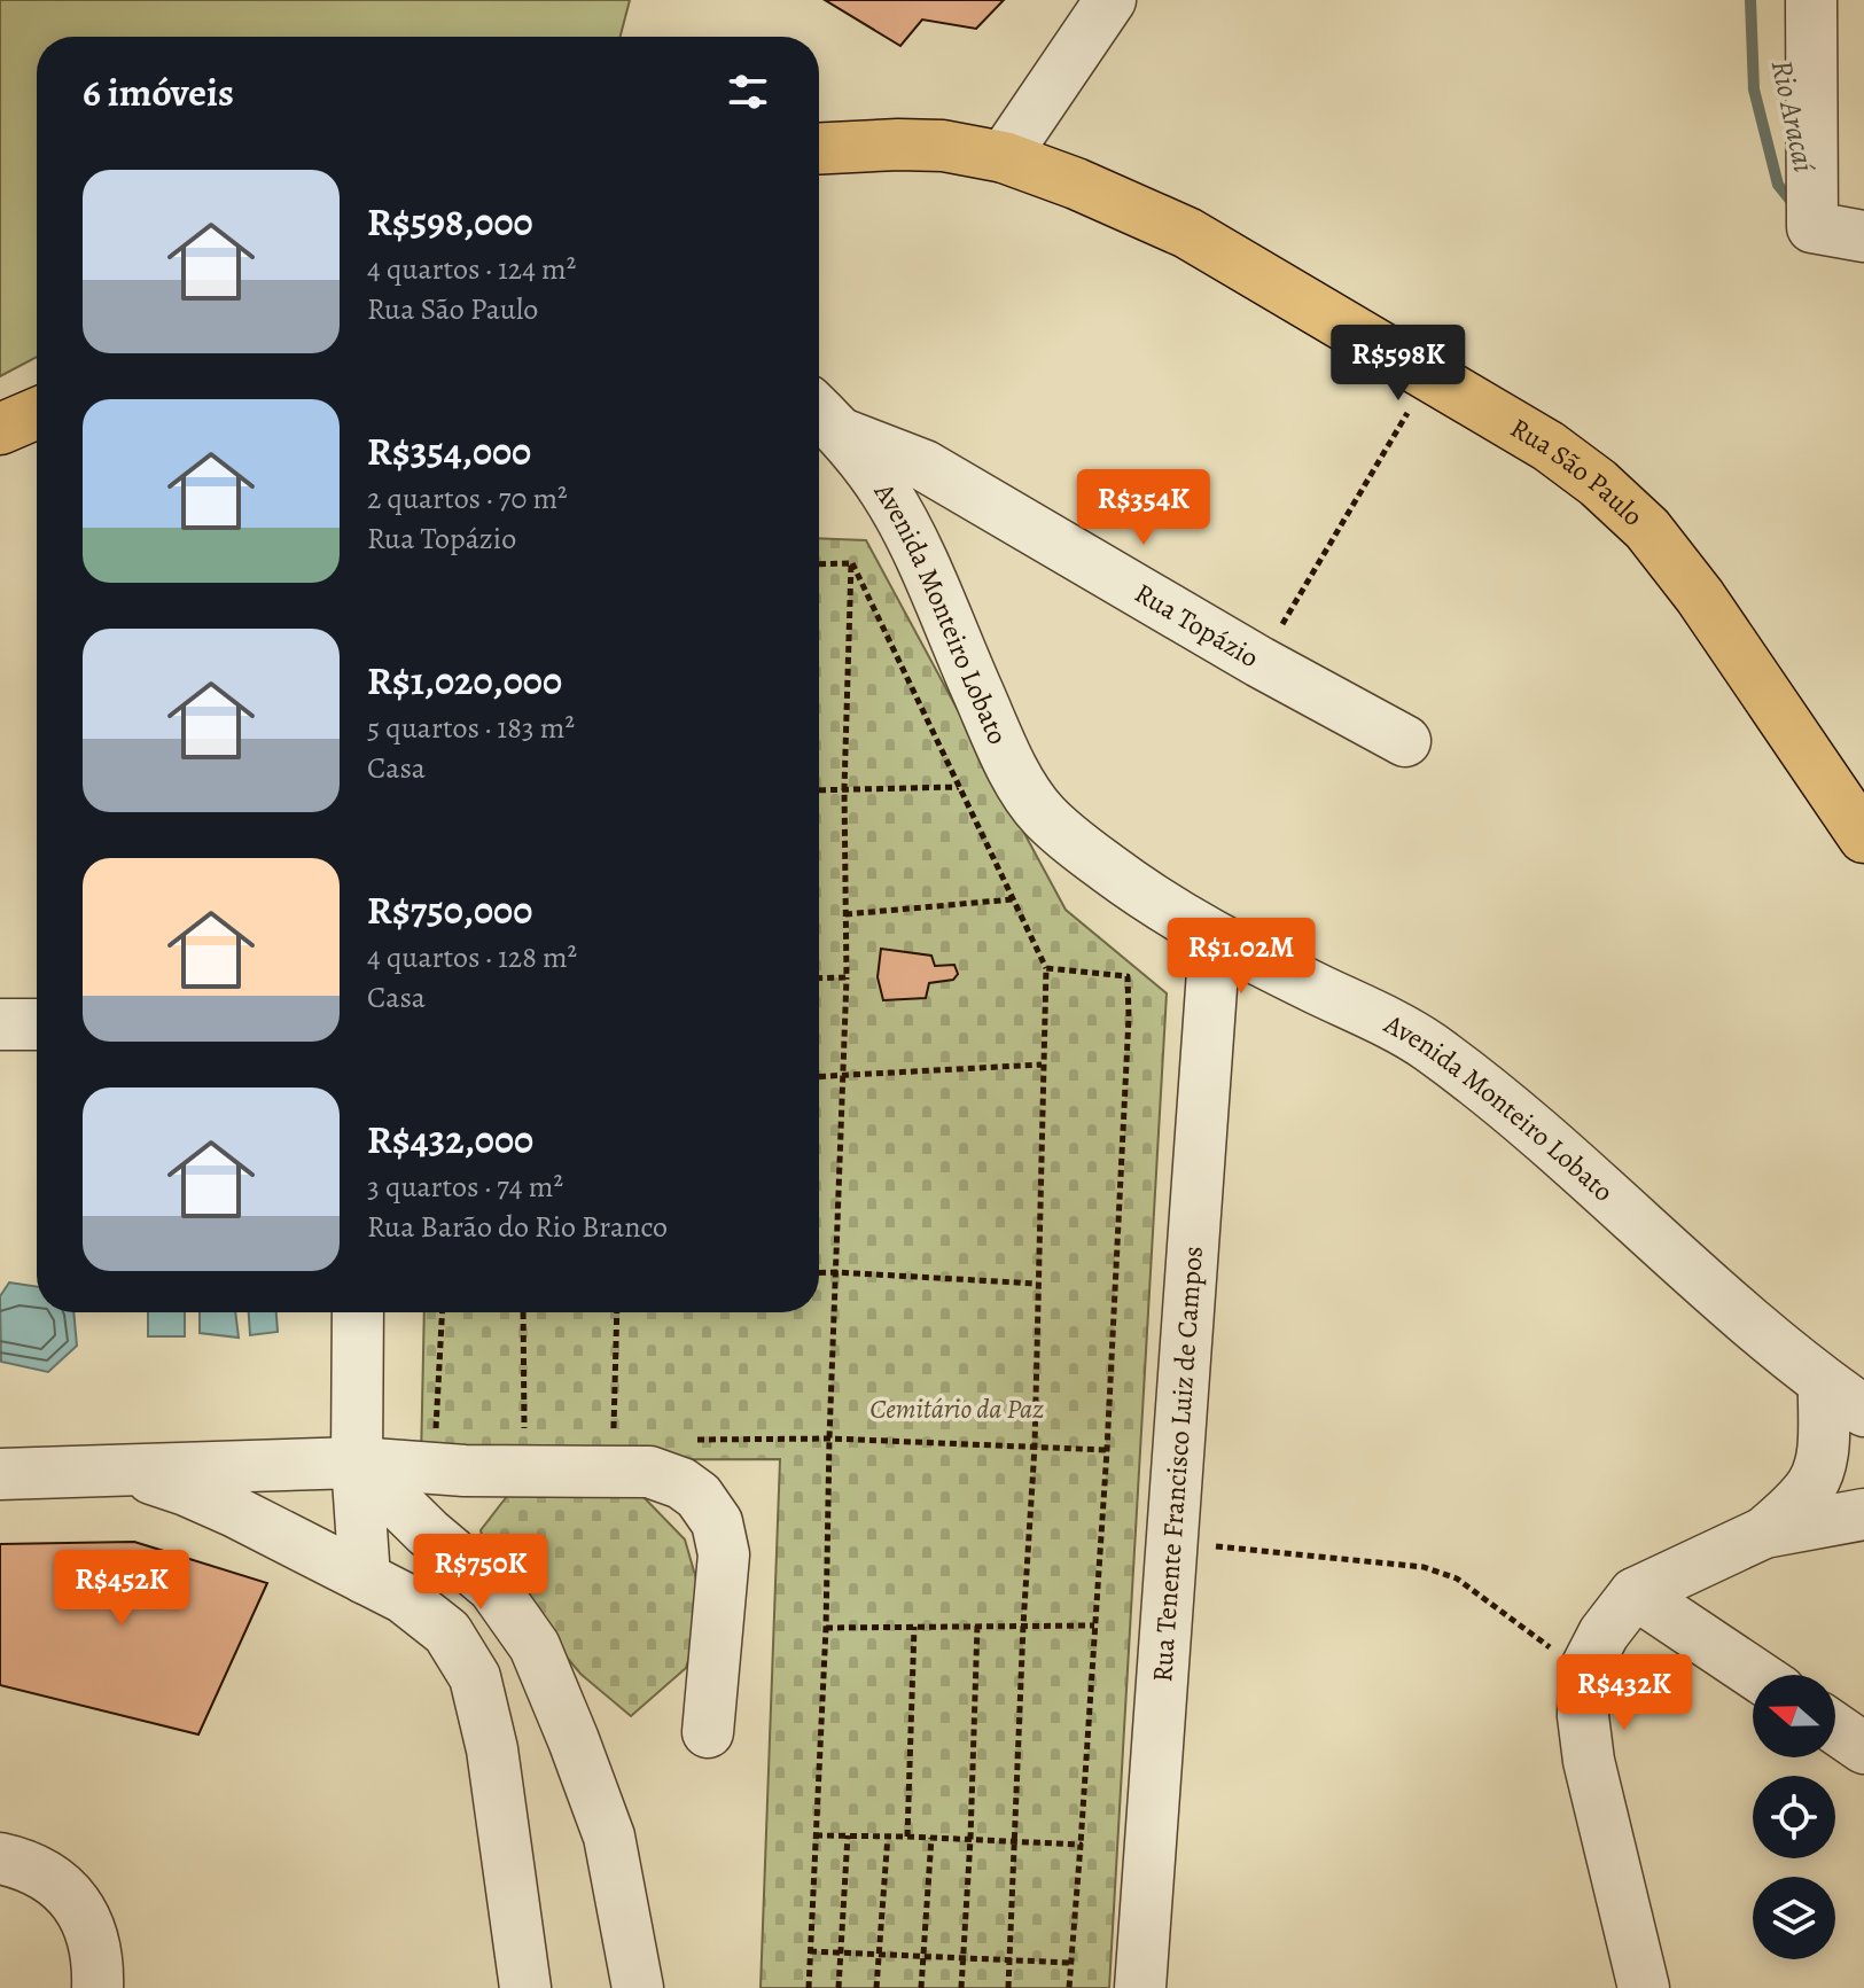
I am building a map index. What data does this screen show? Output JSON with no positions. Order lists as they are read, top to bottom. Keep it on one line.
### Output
{"streets":{"main road":["Rua São Paulo"],"street":["Avenida Monteiro Lobato","Rua Topázio","Rua Tenente Francisco Luiz de Campos"]},"crossings":[["Avenida Monteiro Lobato","Rua Topázio"],["Avenida Monteiro Lobato","Rua Tenente Francisco Luiz de Campos"]],"water":["Rio Aracaí"],"parks":["Cemitário da Paz"],"north":"left","page":{"heading":"6 imóveis","list":[{"name":"R$598,000","note":"4 quartos · 124 m² · Rua São Paulo"},{"name":"R$354,000","note":"2 quartos · 70 m² · Rua Topázio"},{"name":"R$1,020,000","note":"5 quartos · 183 m² · Casa"},{"name":"R$750,000","note":"4 quartos · 128 m² · Casa"},{"name":"R$432,000","note":"3 quartos · 74 m² · Rua Barão do Rio Branco"}],"price":["R$598K","R$354K","R$1.02M","R$750K","R$452K","R$432K"]}}
